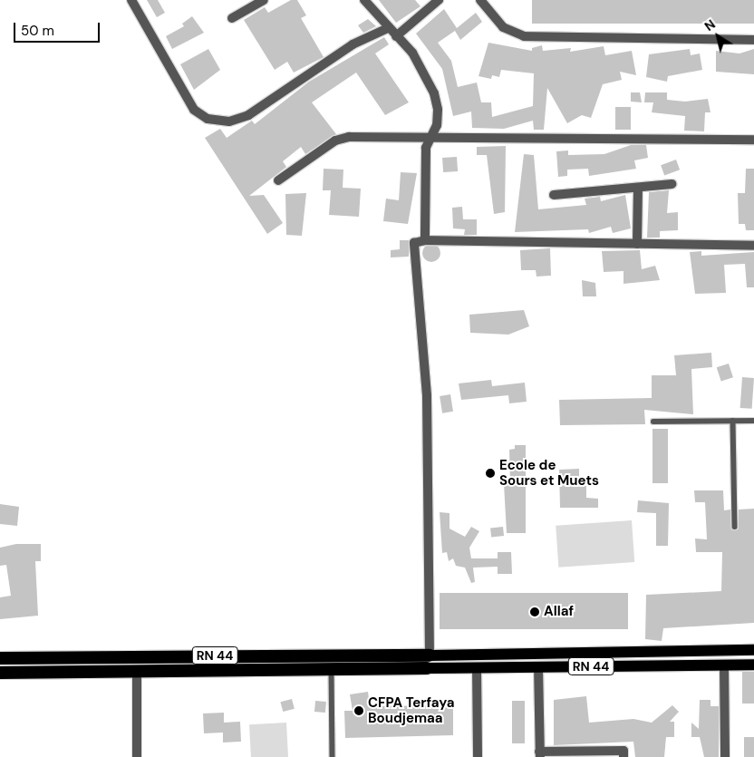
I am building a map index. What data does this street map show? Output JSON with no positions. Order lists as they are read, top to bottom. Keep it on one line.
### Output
{"streets":{"highway":["RN 44"]},"places":["Ecole de Sours et Muets","Allaf","CFPA Terfaya Boudjemaa"],"scale_bar":"50 m","north":"top left"}
